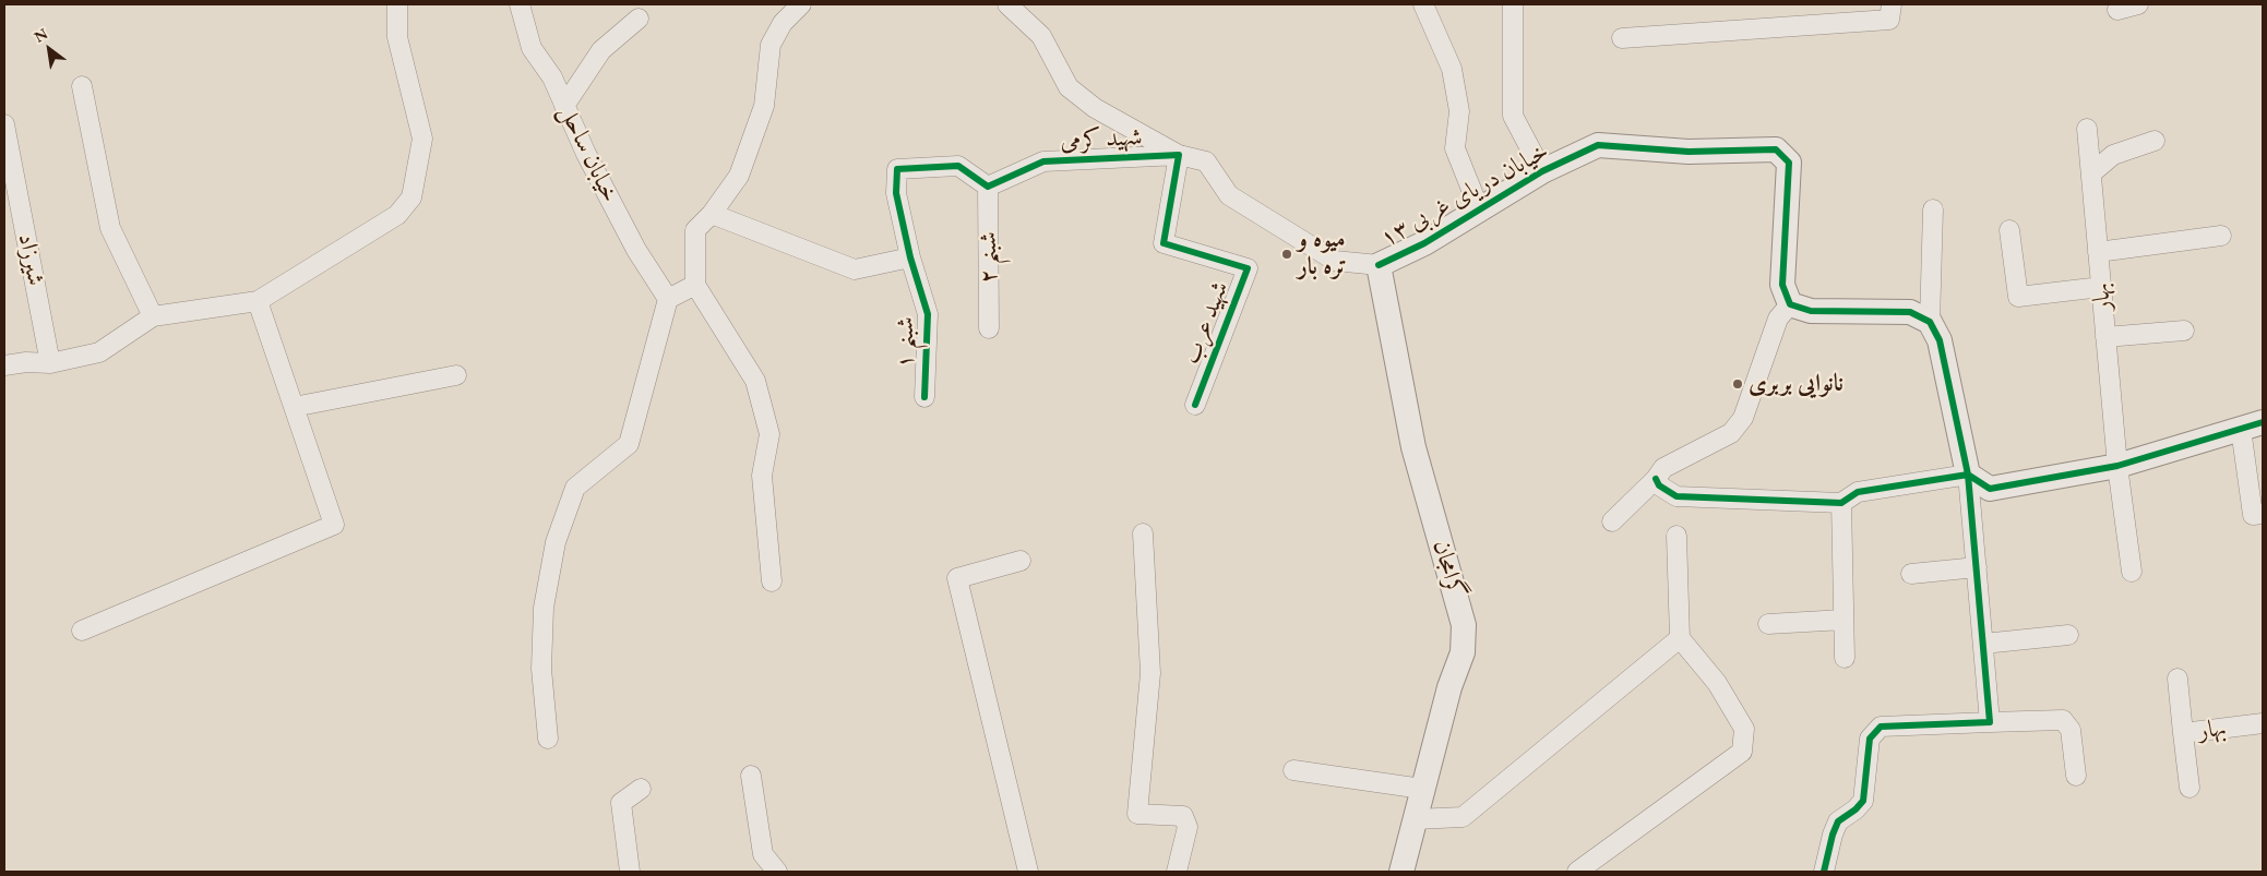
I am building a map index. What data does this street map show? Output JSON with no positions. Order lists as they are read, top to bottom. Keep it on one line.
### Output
{"streets":{"street":["شهید کرمی","خیابان ساحل","خیابان دریای غربی ۱۳","شبنم ۲","شیرزاد","بهار","شهید عرب","شبنم ۱","گرامجان"]},"crossings":[["شهید کرمی","شبنم ۲"],["شهید کرمی","شهید عرب"],["خیابان دریای غربی ۱۳","گرامجان"]],"places":["میوه و تره بار","نانوایی بربری"],"north":"top left"}
